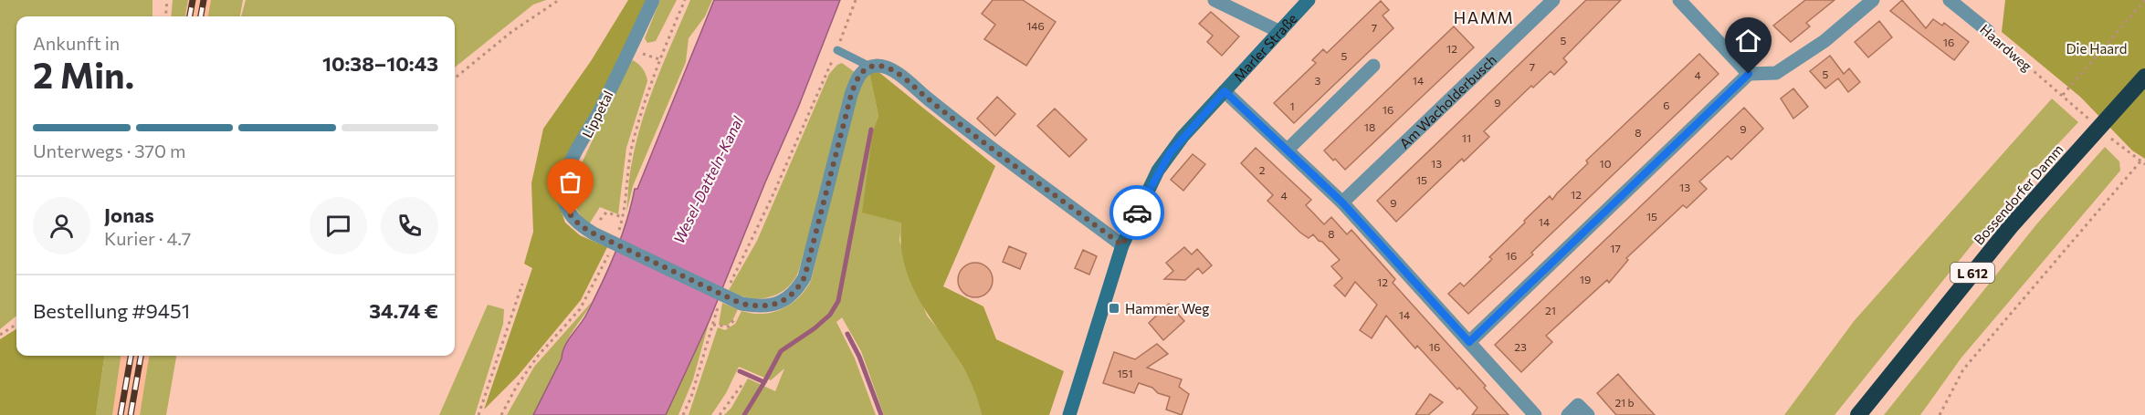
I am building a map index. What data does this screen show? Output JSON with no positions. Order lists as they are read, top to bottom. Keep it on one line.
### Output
{"streets":{"highway":["Bossendorfer Damm","L 612"],"main road":["Marler Straße"],"street":["Haardweg","Am Wacholderbusch","Lippetal"]},"districts":["HAMM"],"water":["Wesel-Datteln-Kanal"],"parks":["Die Haard"],"places":{"transit":["Hammer Weg"]},"house_numbers":["146","7","5","16","12","5","7","5","4","3","14","9","6","1","16","18","9","8","11","13","10","2","15","13","12","4","9","15","14","8","17","16","19","12","21","14","16","23","151","21 b"],"page":{"heading":["2 Min.","Ankunft in","10:38–10:43"],"panel":["Jonas","Kurier · 4.7","Bestellung #9451","34.74 €"],"bar":"Unterwegs · 370 m"}}
